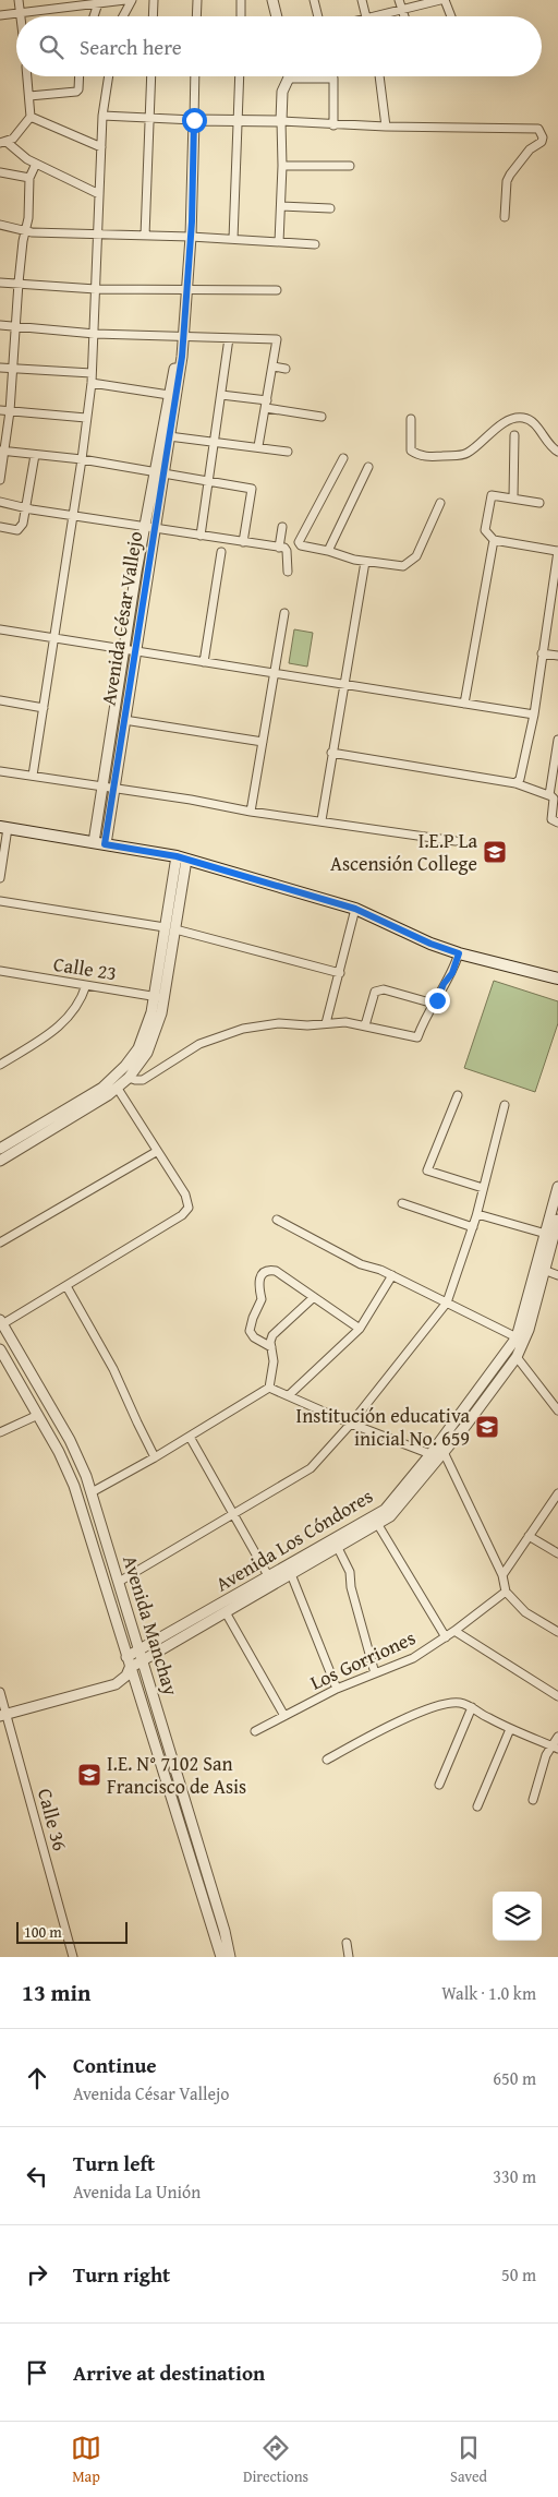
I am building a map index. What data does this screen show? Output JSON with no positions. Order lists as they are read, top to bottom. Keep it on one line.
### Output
{"streets":{"street":["Avenida César Vallejo","Calle 23","Avenida Los Cóndores","Avenida Manchay","Los Gorriones","Calle 36"]},"crossings":[["Avenida Los Cóndores","Avenida Manchay"],["Avenida Los Cóndores","Calle 36"]],"places":{"school or university":["I.E.P La Ascensión College","Institución educativa inicial No. 659","I.E. N° 7102 San Francisco de Asis"]},"scale_bar":"100 m","page":{"search":"Search here","scale":"100 m","heading":["13 min","Walk · 1.0 km"],"list":[["Continue","Avenida César Vallejo","650 m"],["Turn left","Avenida La Unión","330 m"],["Turn right","50 m"],"Arrive at destination"],"nav":["Map","Directions","Saved"]}}
